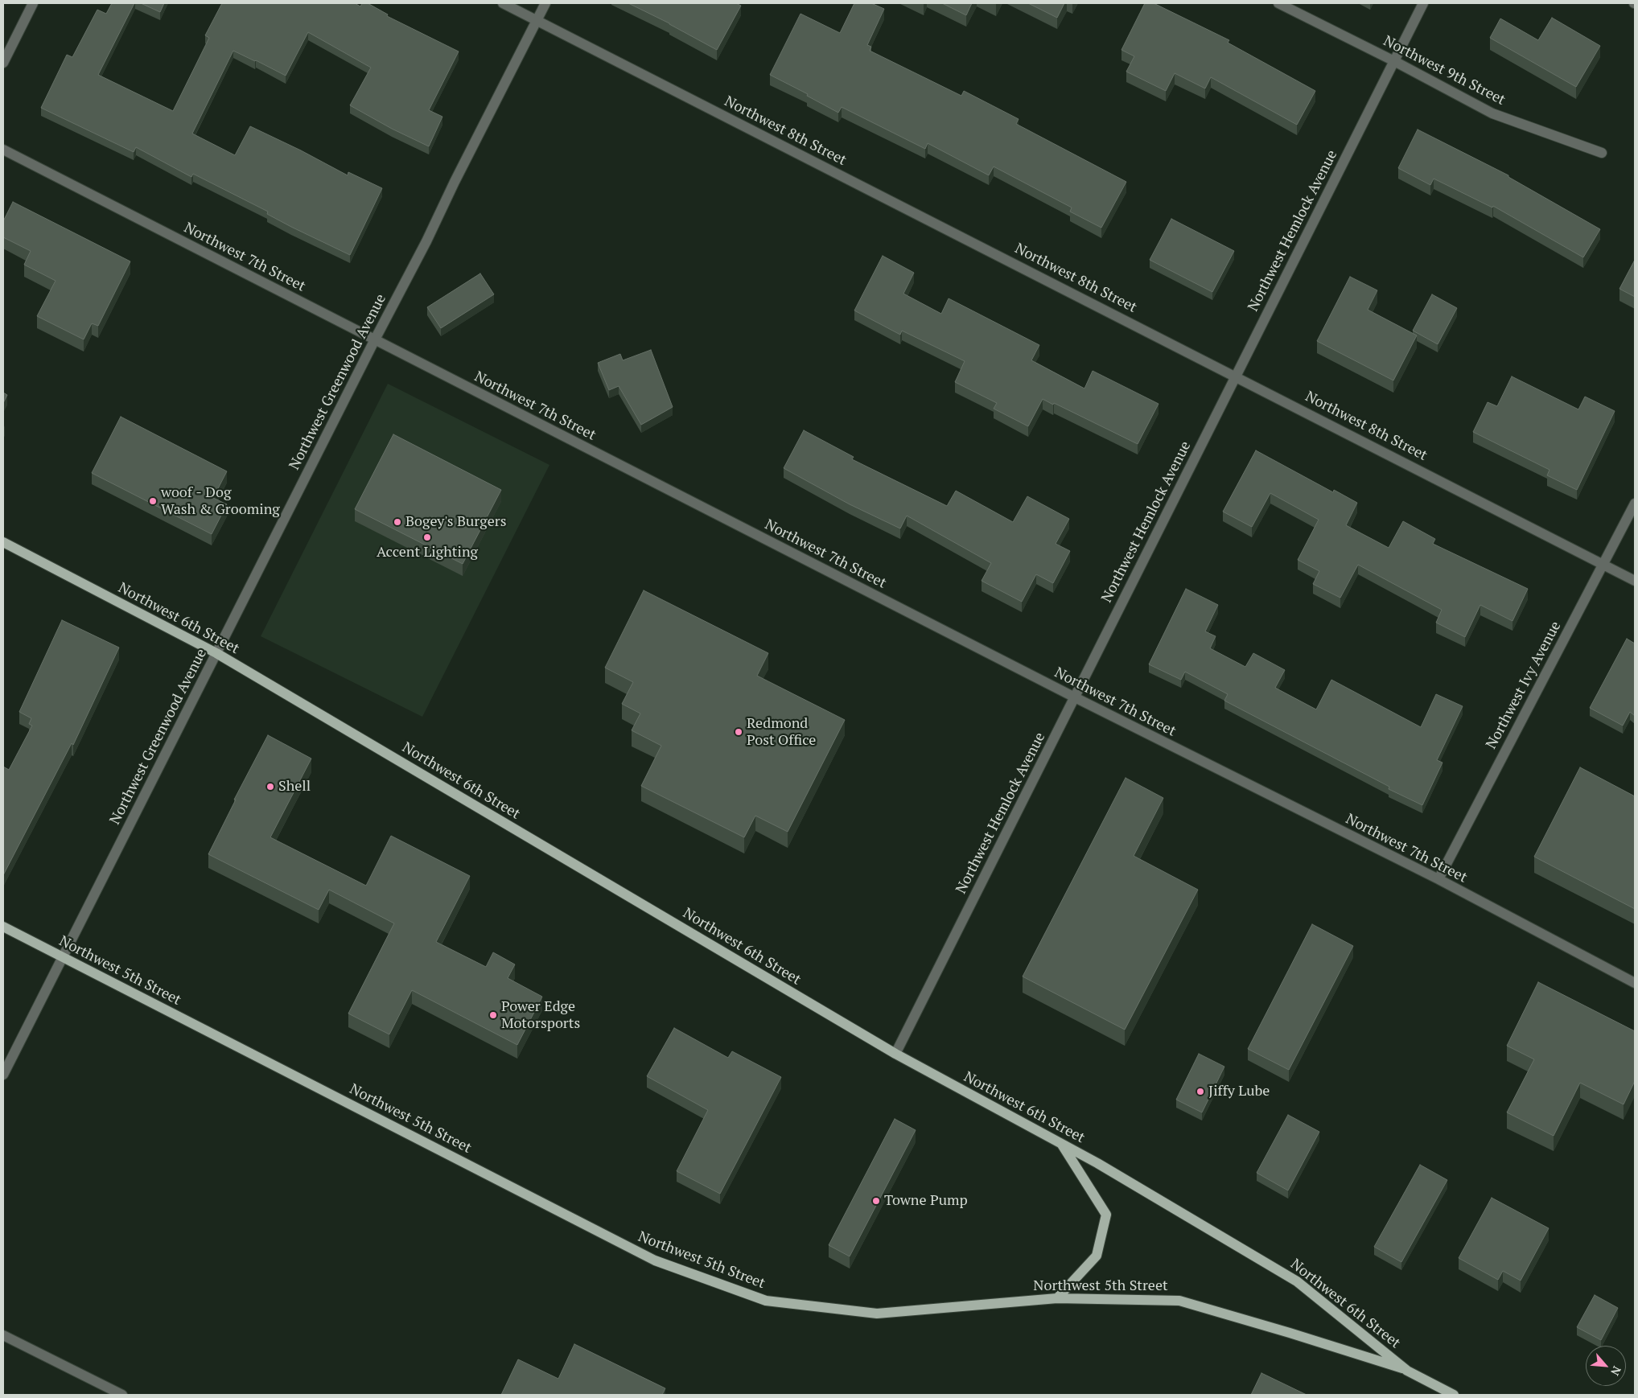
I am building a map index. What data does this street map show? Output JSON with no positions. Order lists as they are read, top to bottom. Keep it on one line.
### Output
{"streets":{"main road":["Northwest 6th Street","Northwest 5th Street"],"street":["Northwest 9th Street","Northwest 8th Street","Northwest Hemlock Avenue","Northwest 7th Street","Northwest Greenwood Avenue","Northwest Ivy Avenue"]},"crossings":[["Northwest 9th Street","Northwest Hemlock Avenue"],["Northwest 8th Street","Northwest Hemlock Avenue"],["Northwest 8th Street","Northwest Greenwood Avenue"],["Northwest 8th Street","Northwest Ivy Avenue"],["Northwest Hemlock Avenue","Northwest 7th Street"],["Northwest Hemlock Avenue","Northwest 6th Street"],["Northwest 7th Street","Northwest Greenwood Avenue"],["Northwest 7th Street","Northwest Ivy Avenue"],["Northwest Greenwood Avenue","Northwest 6th Street"],["Northwest Greenwood Avenue","Northwest 5th Street"],["Northwest 6th Street","Northwest 5th Street"]],"places":["woof - Dog Wash & Grooming","Bogey's Burgers","Accent Lighting","Redmond Post Office","Shell","Power Edge Motorsports","Jiffy Lube","Towne Pump"],"north":"bottom right"}
